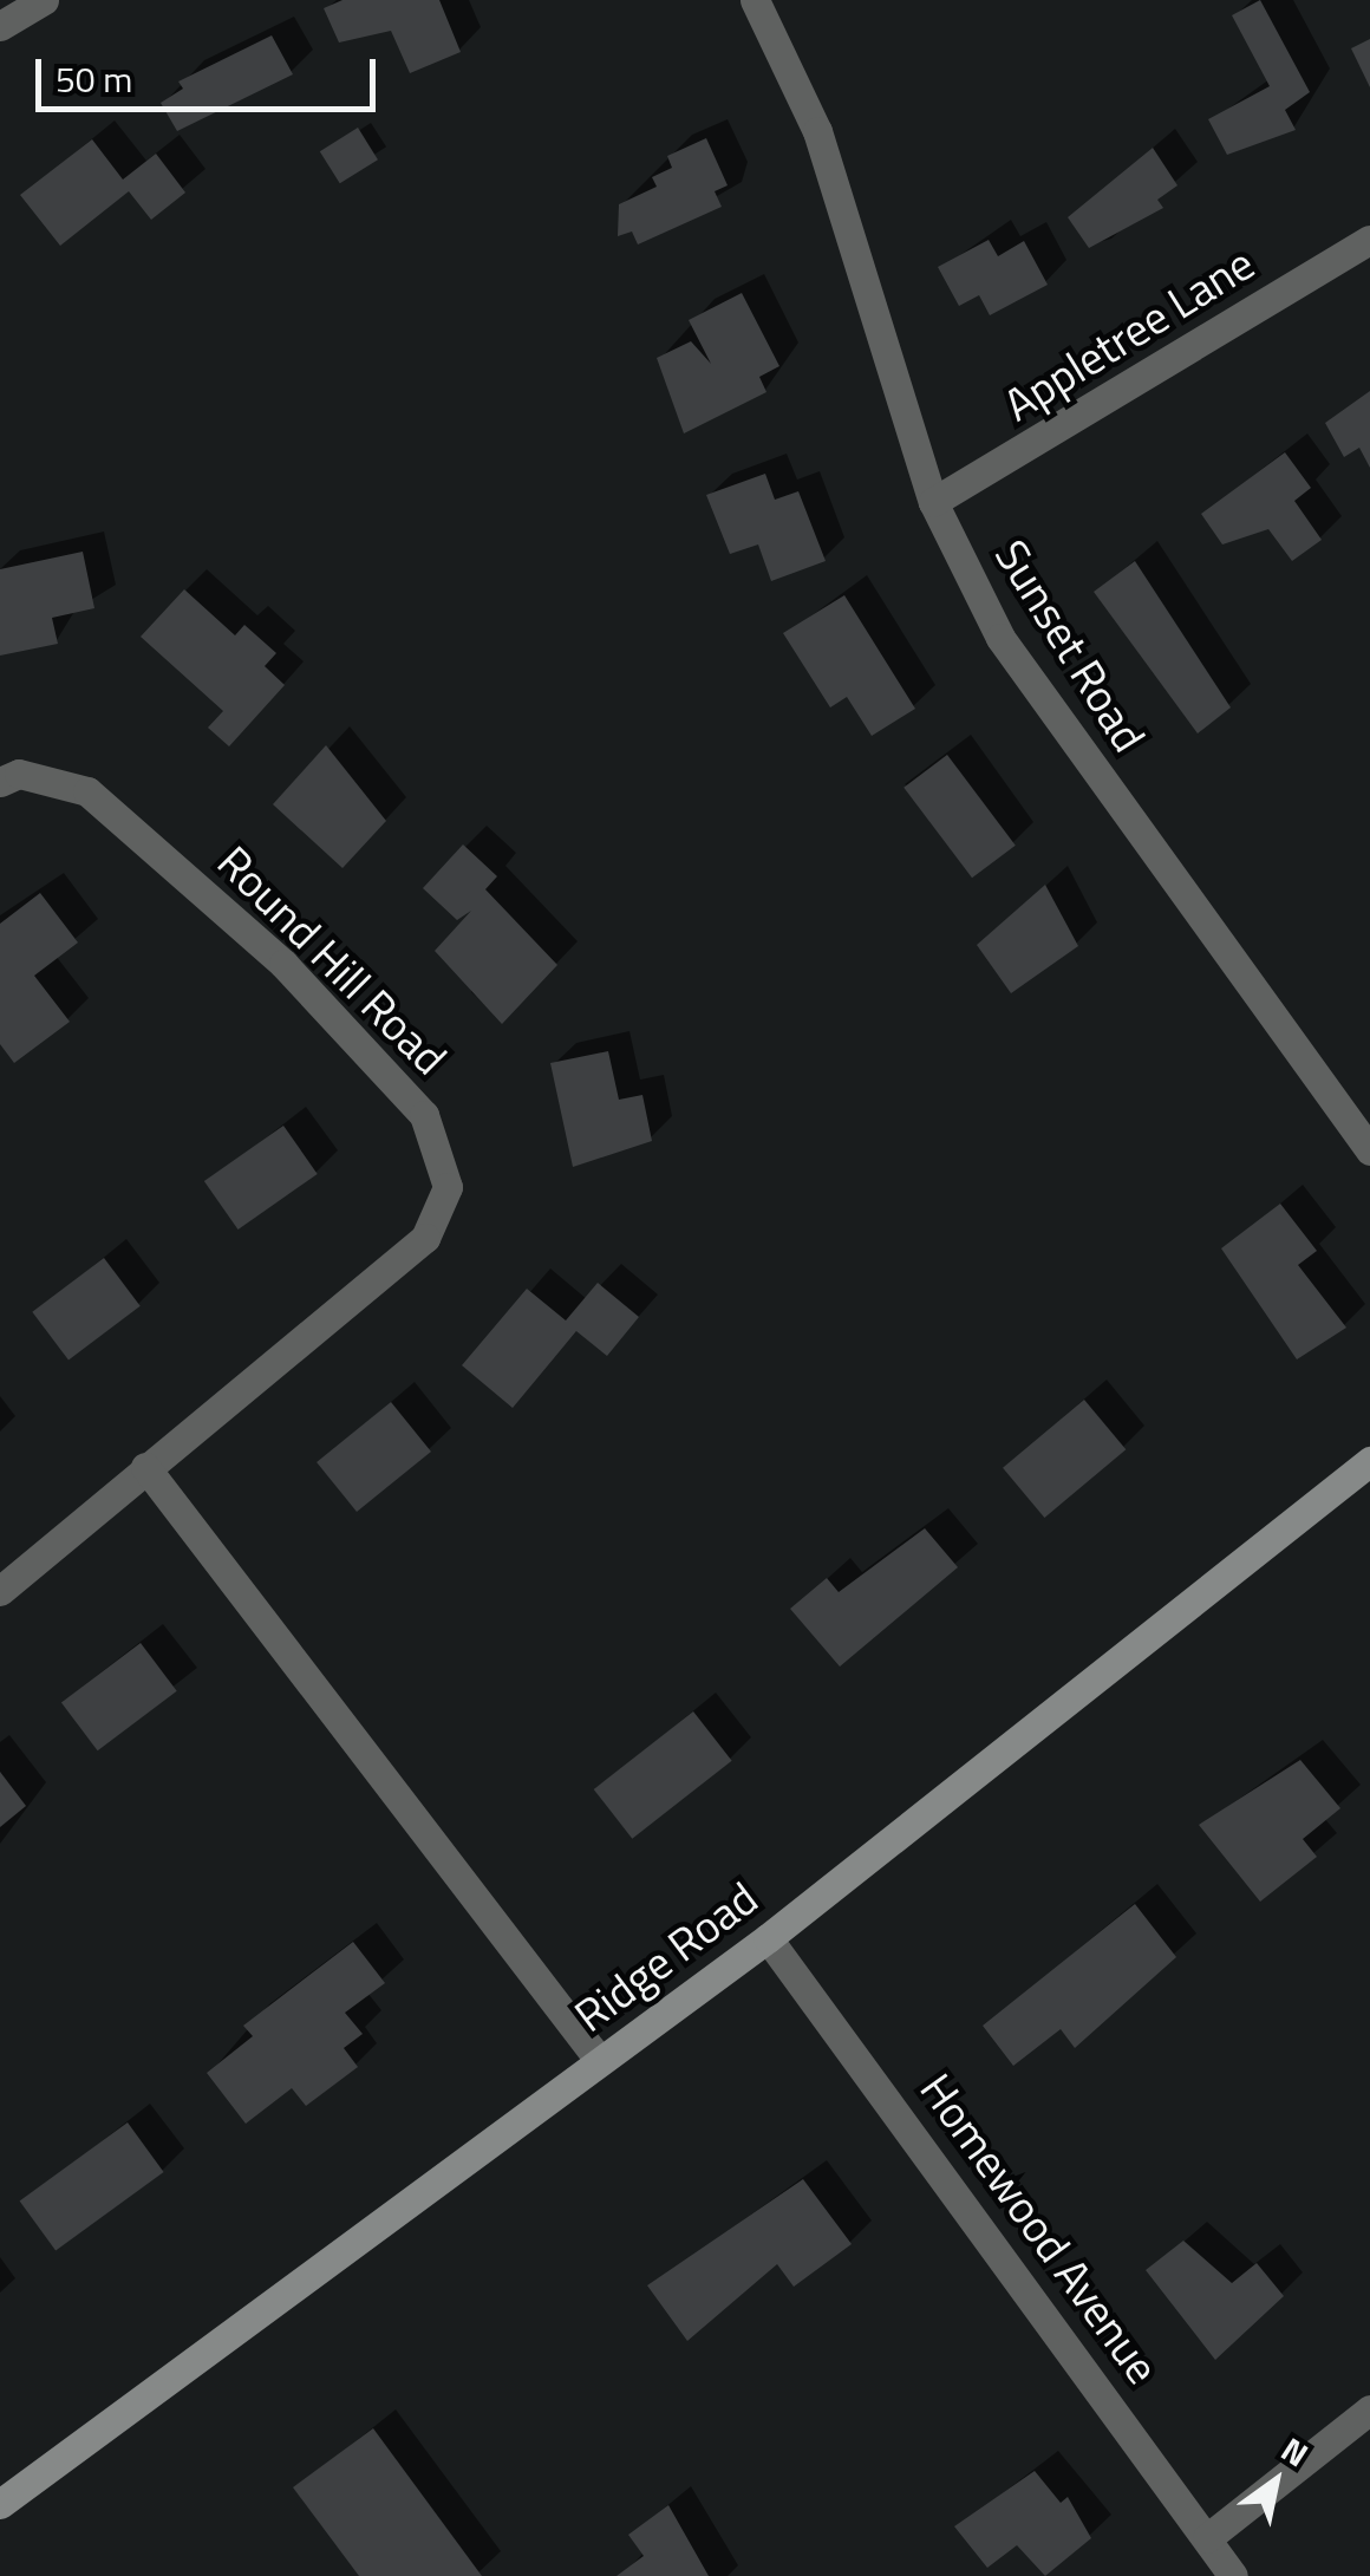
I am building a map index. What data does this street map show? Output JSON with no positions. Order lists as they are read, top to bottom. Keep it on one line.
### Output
{"streets":{"main road":["Ridge Road"],"street":["Appletree Lane","Sunset Road","Round Hill Road","Homewood Avenue"]},"crossings":[["Appletree Lane","Sunset Road"],["Ridge Road","Homewood Avenue"]],"scale_bar":"50 m","north":"top right"}
